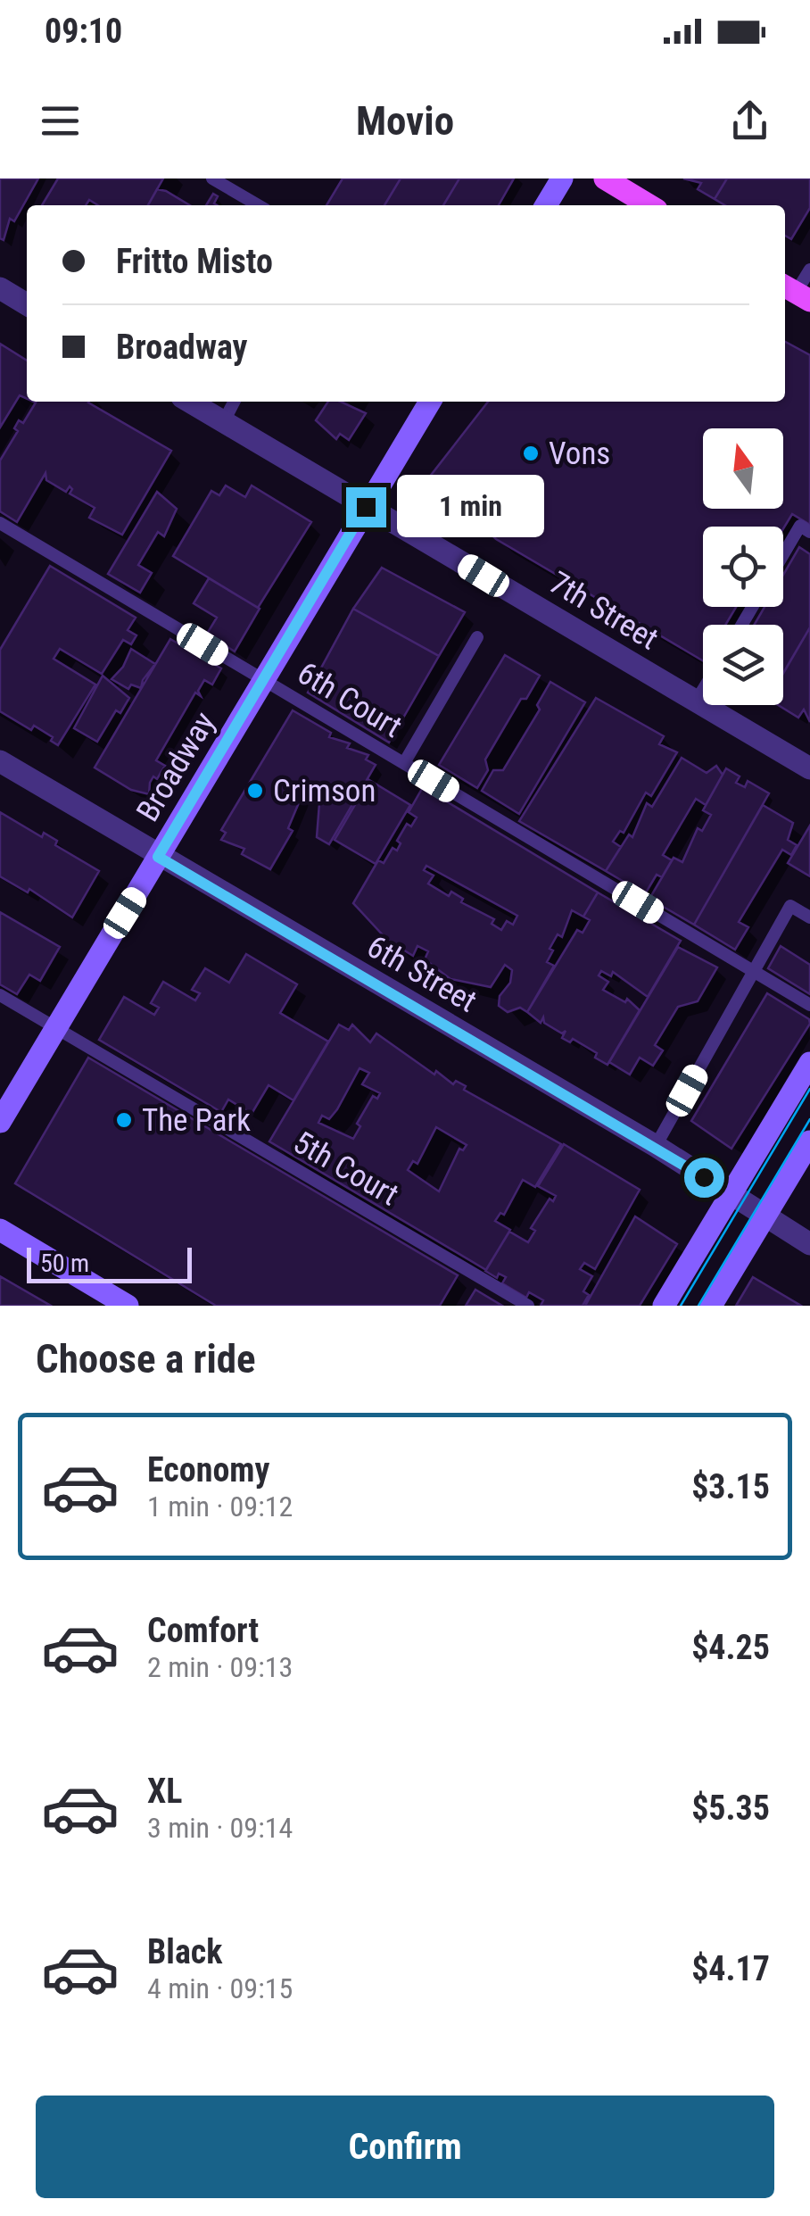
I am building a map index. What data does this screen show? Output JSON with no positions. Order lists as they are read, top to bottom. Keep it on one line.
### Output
{"streets":{"street":["7th Street","Broadway","6th Street"],"lane":["6th Court","5th Court"]},"crossings":[["7th Street","Broadway"],["6th Court","Broadway"],["Broadway","6th Street"],["Broadway","5th Court"]],"places":["Vons","Crimson","The Park"],"scale_bar":"50 m","north":"top","page":{"status":"09:10","header":"Movio","banner":["Fritto Misto","Broadway"],"bubble":"1 min","scale":"50 m","heading":"Choose a ride","list":[{"name":"Economy","note":"1 min · 09:12","value":"$3.15"},{"name":"Comfort","note":"2 min · 09:13","value":"$4.25"},{"name":"XL","note":"3 min · 09:14","value":"$5.35"},{"name":"Black","note":"4 min · 09:15","value":"$4.17"}],"buttons":"Confirm"}}
